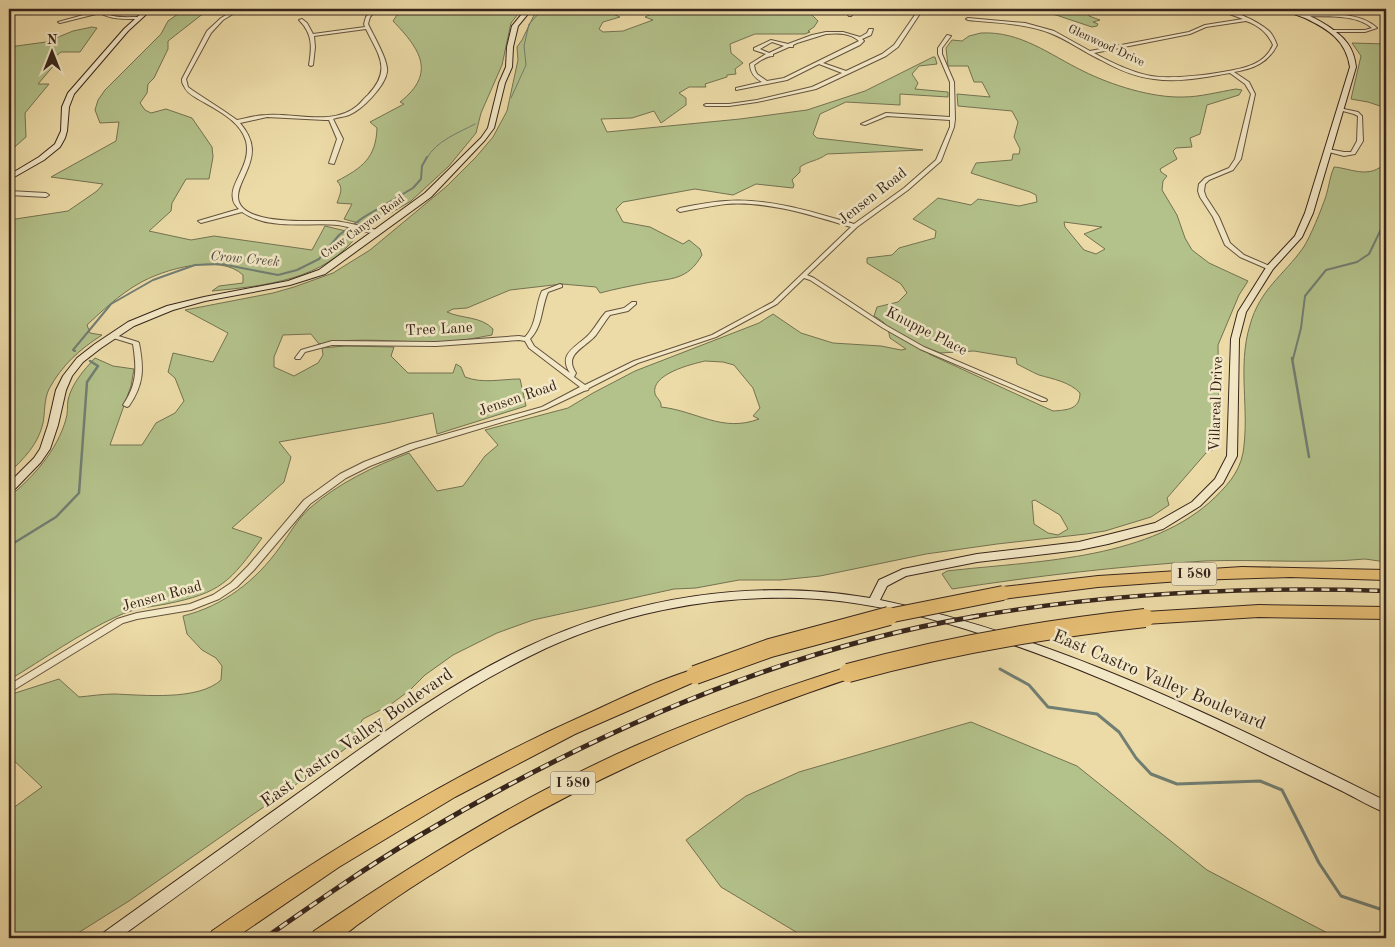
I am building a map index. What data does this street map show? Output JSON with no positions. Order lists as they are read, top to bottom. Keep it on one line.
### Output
{"streets":{"highway":["I 580"],"main road":["Crow Canyon Road","Villareal Drive","East Castro Valley Boulevard"],"street":["Glenwood Drive","Jensen Road","Tree Lane","Knuppe Place"]},"crossings":[["Jensen Road","Knuppe Place"],["Villareal Drive","East Castro Valley Boulevard"]],"water":["Crow Creek"],"north":"top"}
